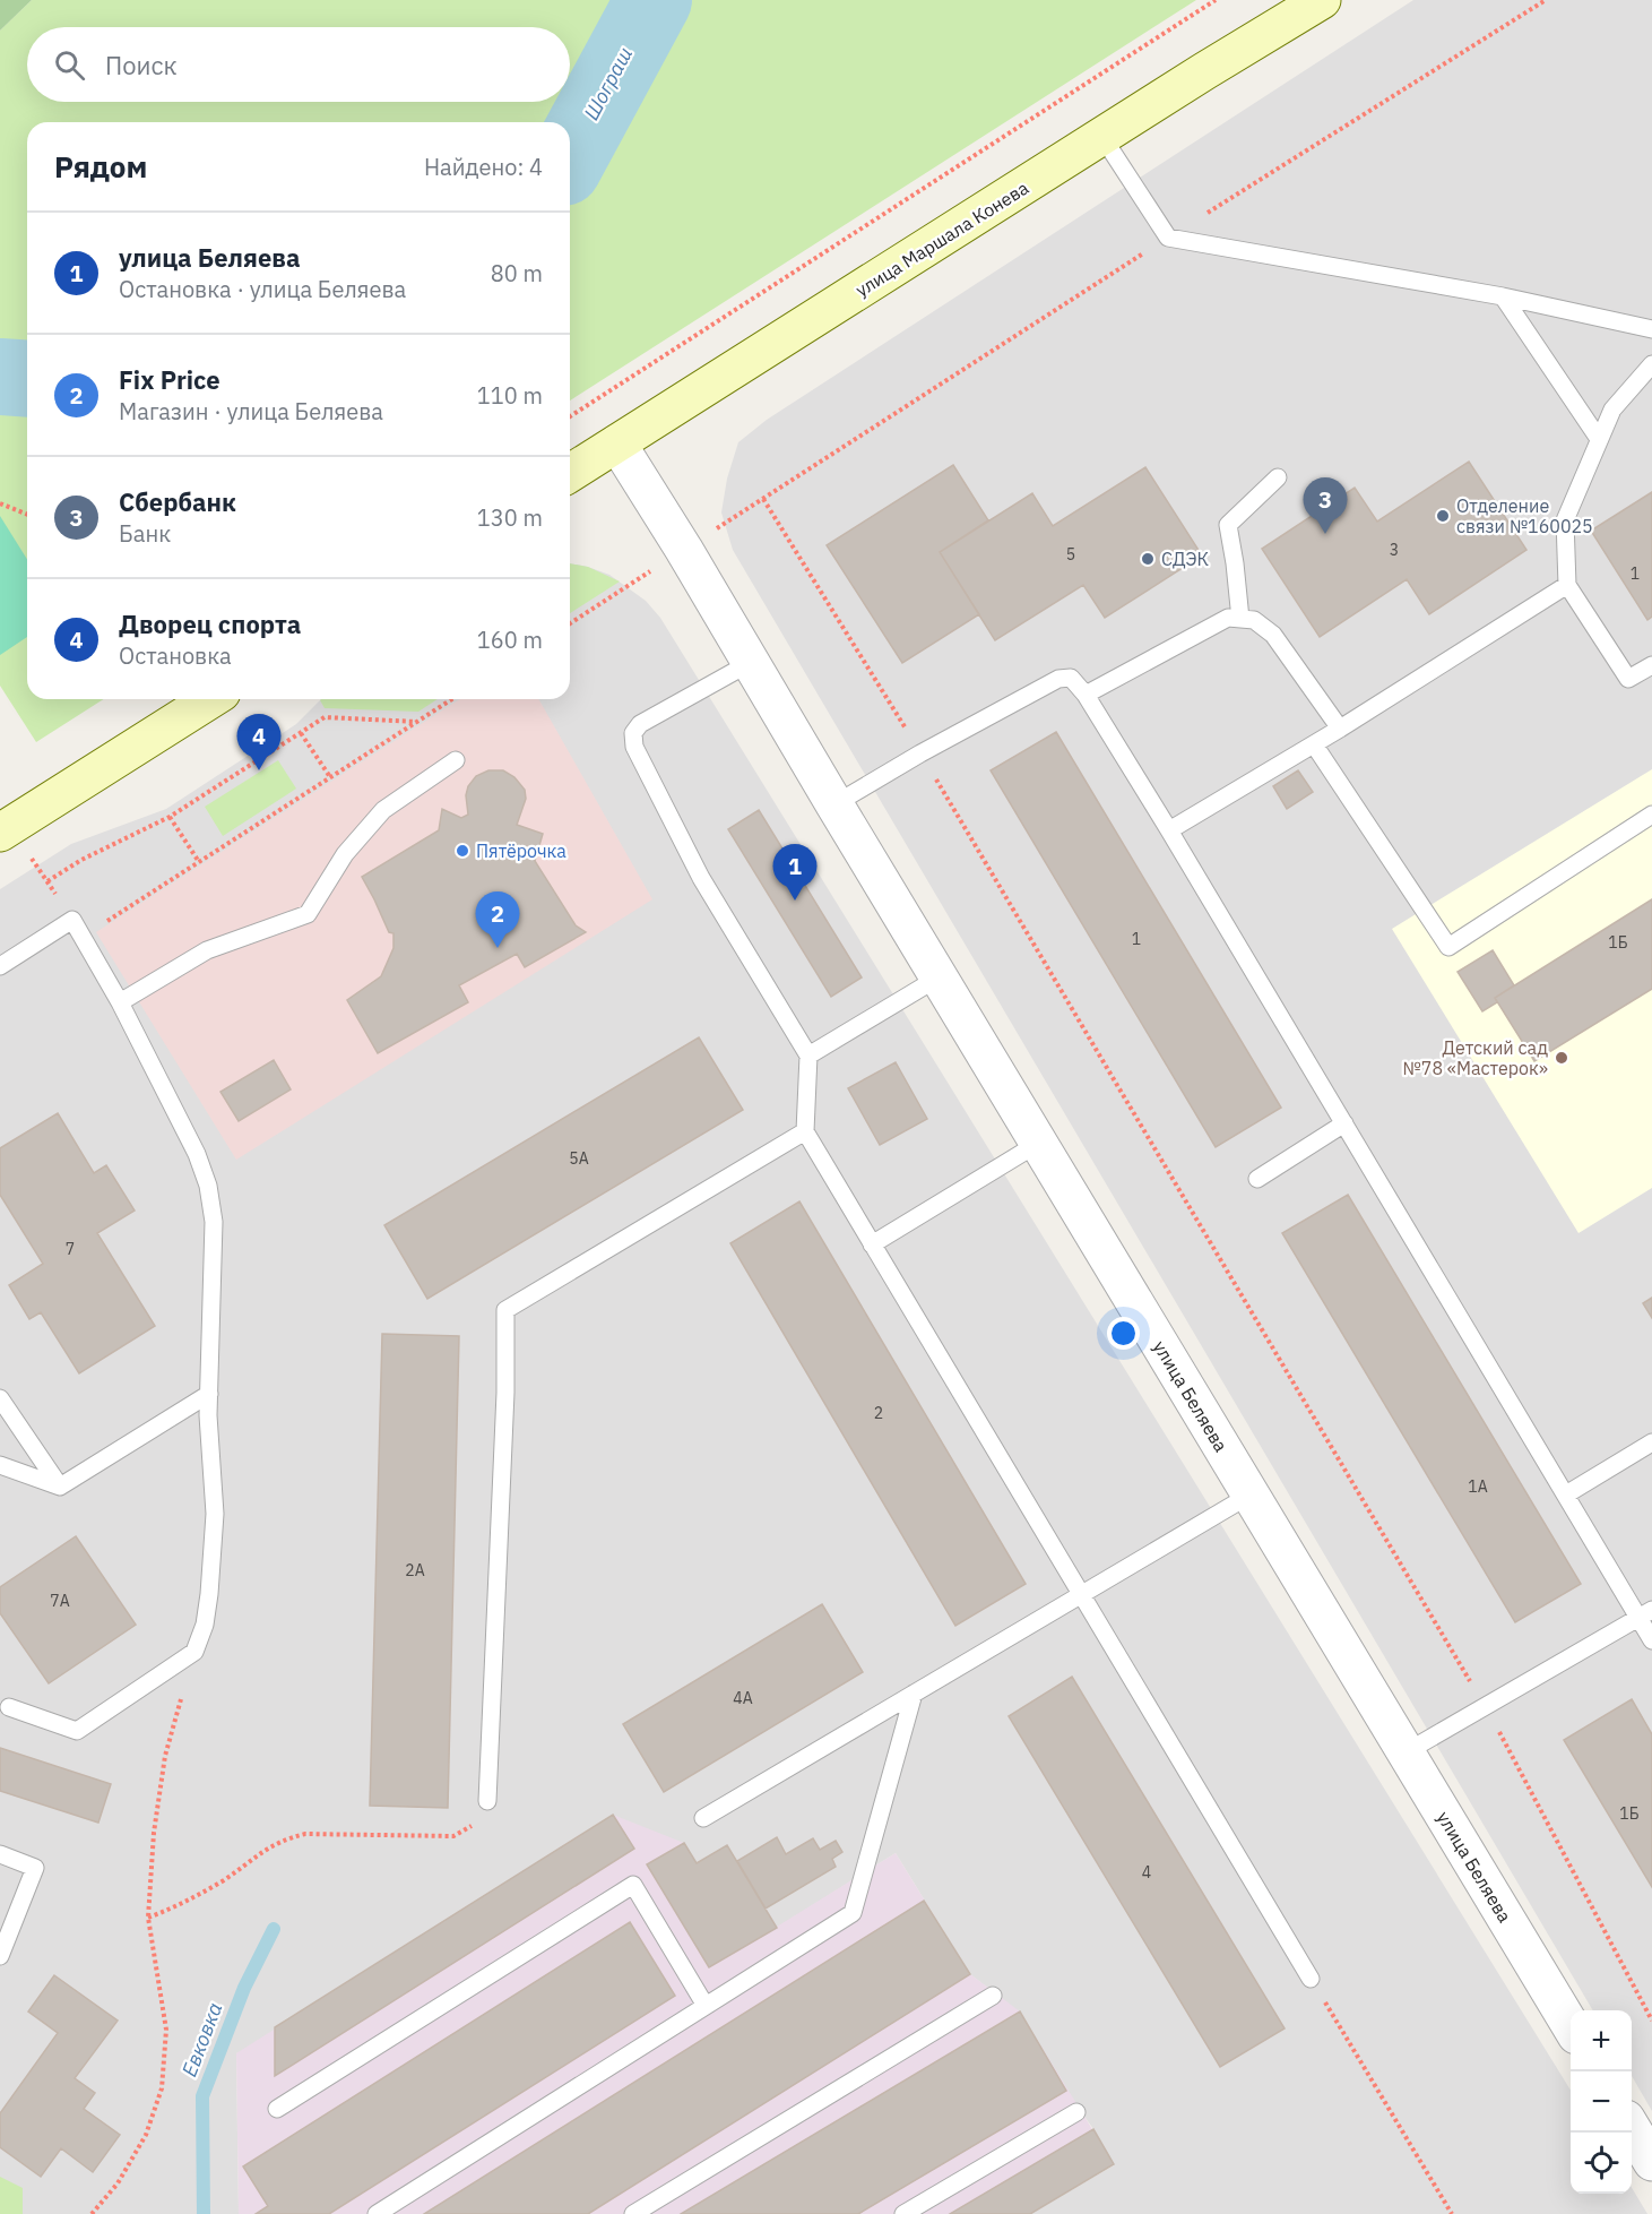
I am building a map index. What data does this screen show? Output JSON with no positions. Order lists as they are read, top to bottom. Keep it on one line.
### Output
{"streets":{"main road":["улица Маршала Конева"],"street":["улица Беляева"]},"crossings":[["улица Маршала Конева","улица Беляева"]],"water":["Шограш","Евковка"],"places":["Отделение связи №160025","СДЭК","Пятёрочка","Детский сад №78 «Мастерок»"],"house_numbers":["3","5","1","1","1Б","5А","7","2","1А","2А","7А","4А","1Б","4"],"page":{"search":"Поиск","heading":["Рядом","Найдено: 4"],"list":[{"mark":"1","name":"улица Беляева","note":"Остановка · улица Беляева","value":"80 m"},{"mark":"2","name":"Fix Price","note":"Магазин · улица Беляева","value":"110 m"},{"mark":"3","name":"Сбербанк","note":"Банк","value":"130 m"},{"mark":"4","name":"Дворец спорта","note":"Остановка","value":"160 m"}],"pins":["3","4","1","2"],"map_buttons":["+","−"]}}
